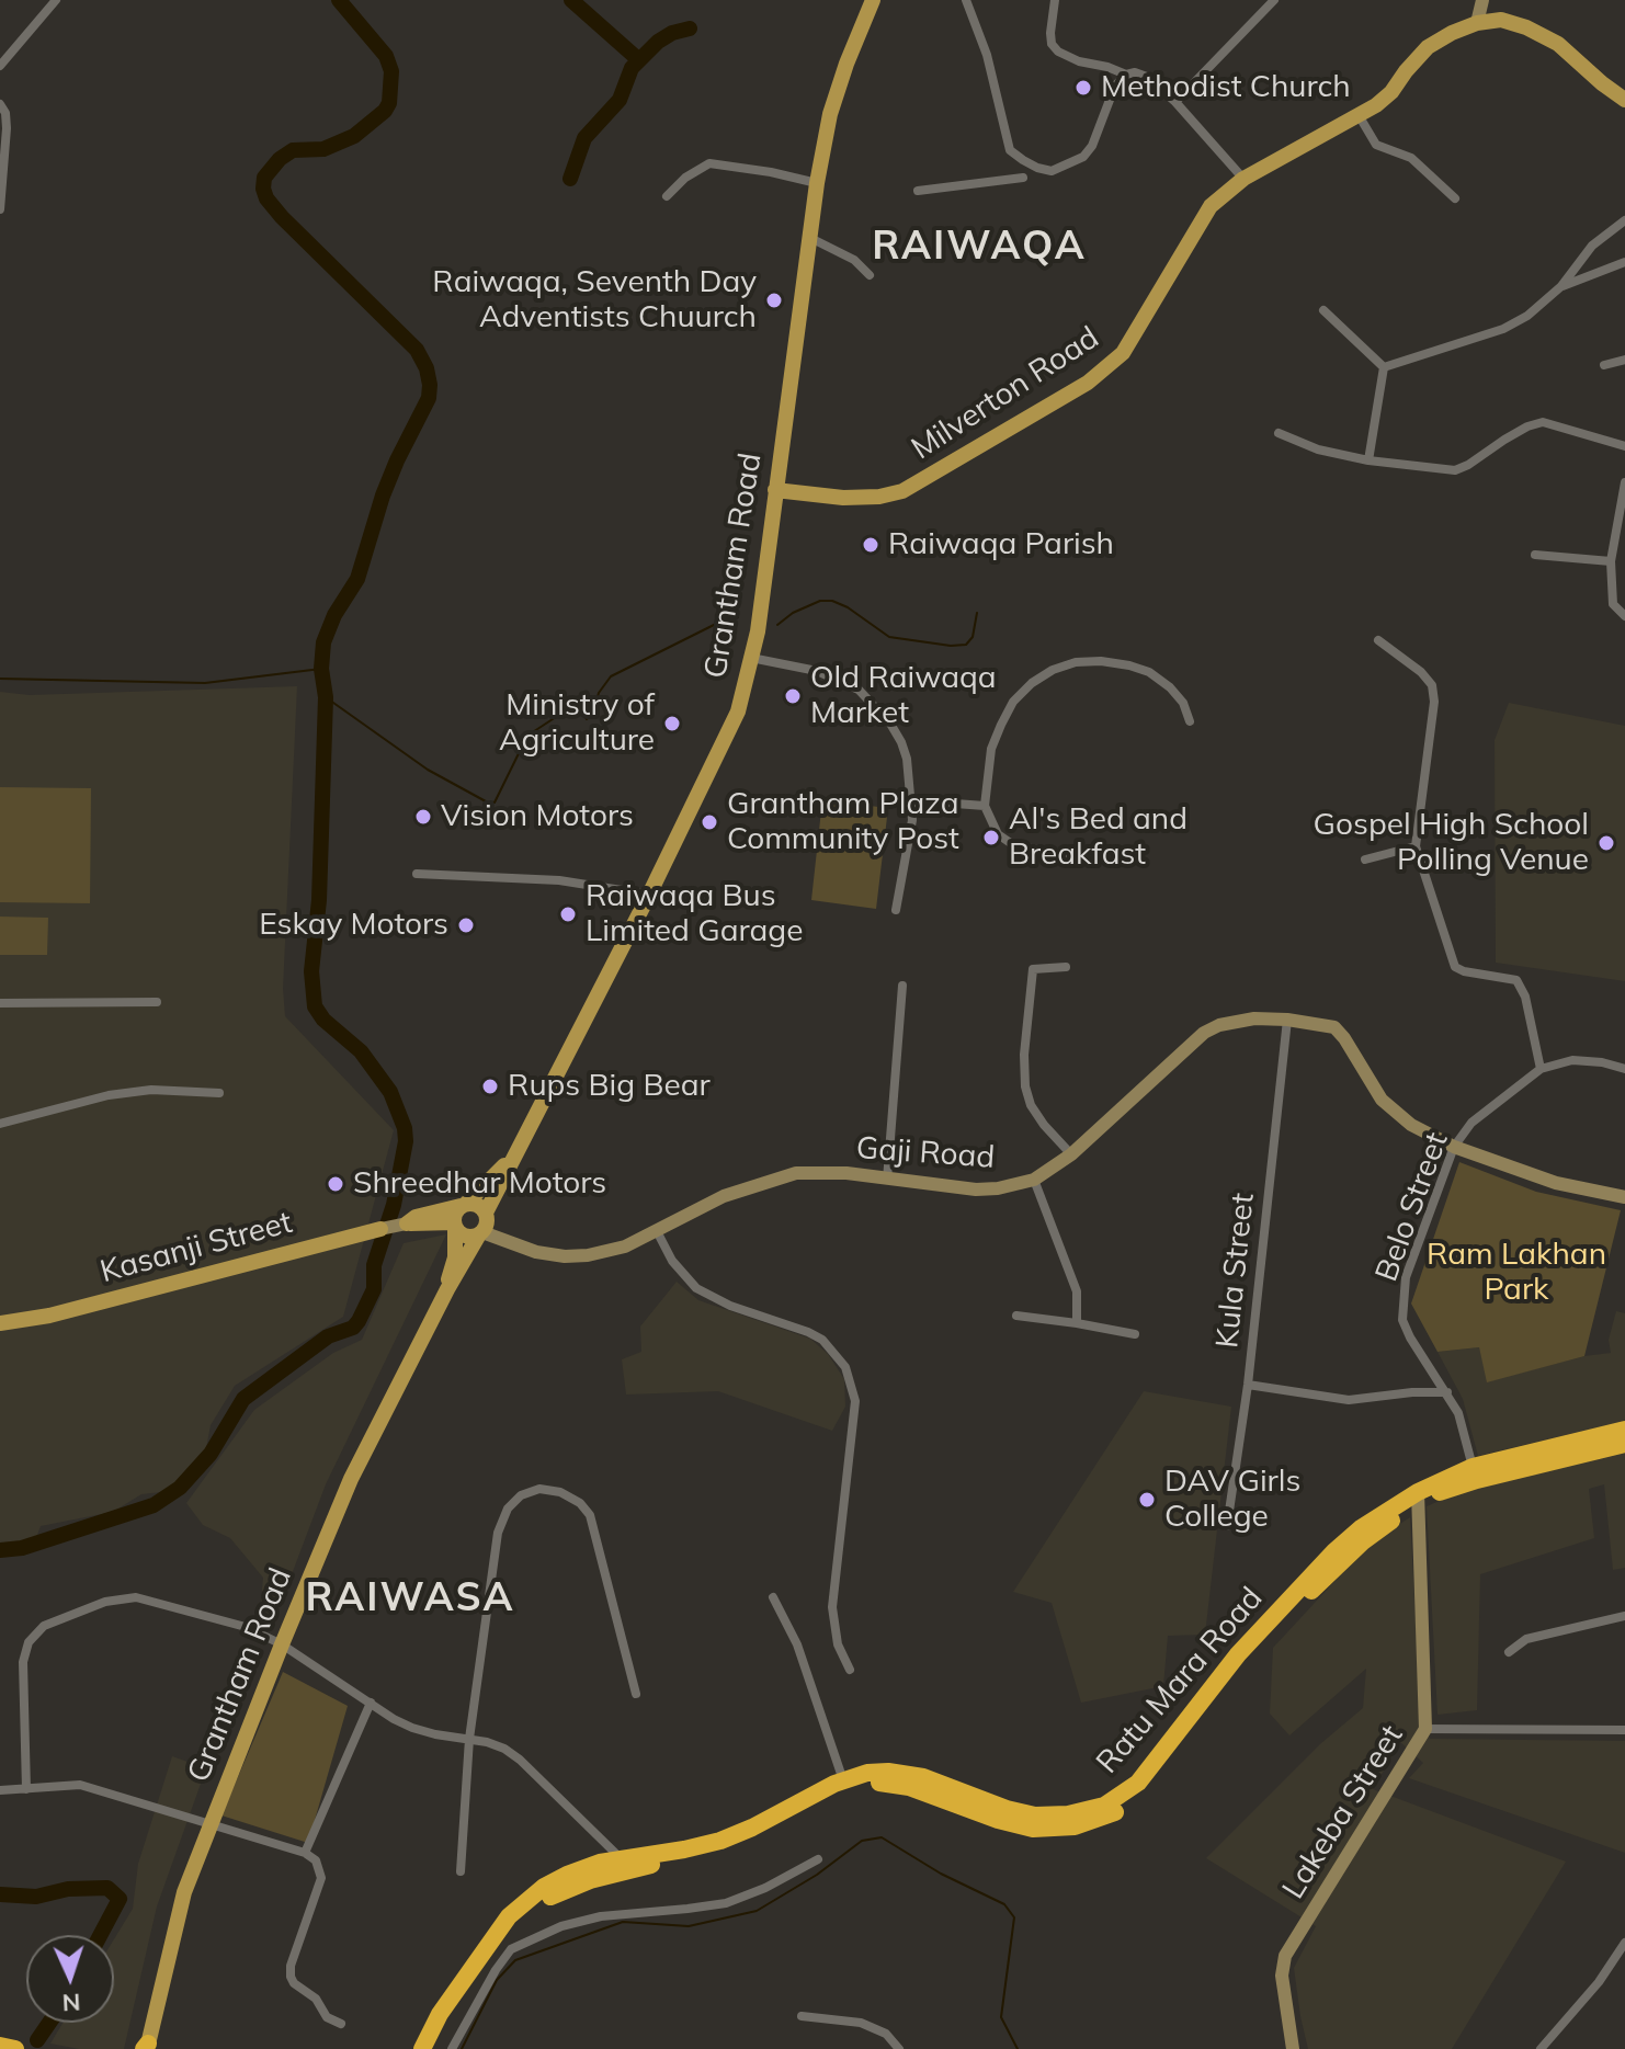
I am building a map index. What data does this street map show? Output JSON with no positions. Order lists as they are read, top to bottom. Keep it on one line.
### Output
{"streets":{"highway":["Ratu Mara Road"],"main road":["Milverton Road","Grantham Road","Kasanji Street"],"street":["Gaji Road","Belo Street","Kula Street","Lakeba Street"]},"crossings":[["Milverton Road","Grantham Road"],["Grantham Road","Gaji Road"],["Grantham Road","Kasanji Street"],["Gaji Road","Belo Street"],["Gaji Road","Kasanji Street"],["Gaji Road","Kula Street"],["Belo Street","Ratu Mara Road"],["Ratu Mara Road","Lakeba Street"]],"districts":["RAIWAQA","RAIWASA"],"parks":["Ram Lakhan Park"],"places":["Methodist Church","Raiwaqa, Seventh Day Adventists Chuurch","Raiwaqa Parish","Old Raiwaqa Market","Ministry of Agriculture","Vision Motors","Grantham Plaza Community Post","Al's Bed and Breakfast","Gospel High School Polling Venue","Raiwaqa Bus Limited Garage","Eskay Motors","Rups Big Bear","Shreedhar Motors","DAV Girls College"],"north":"bottom"}
